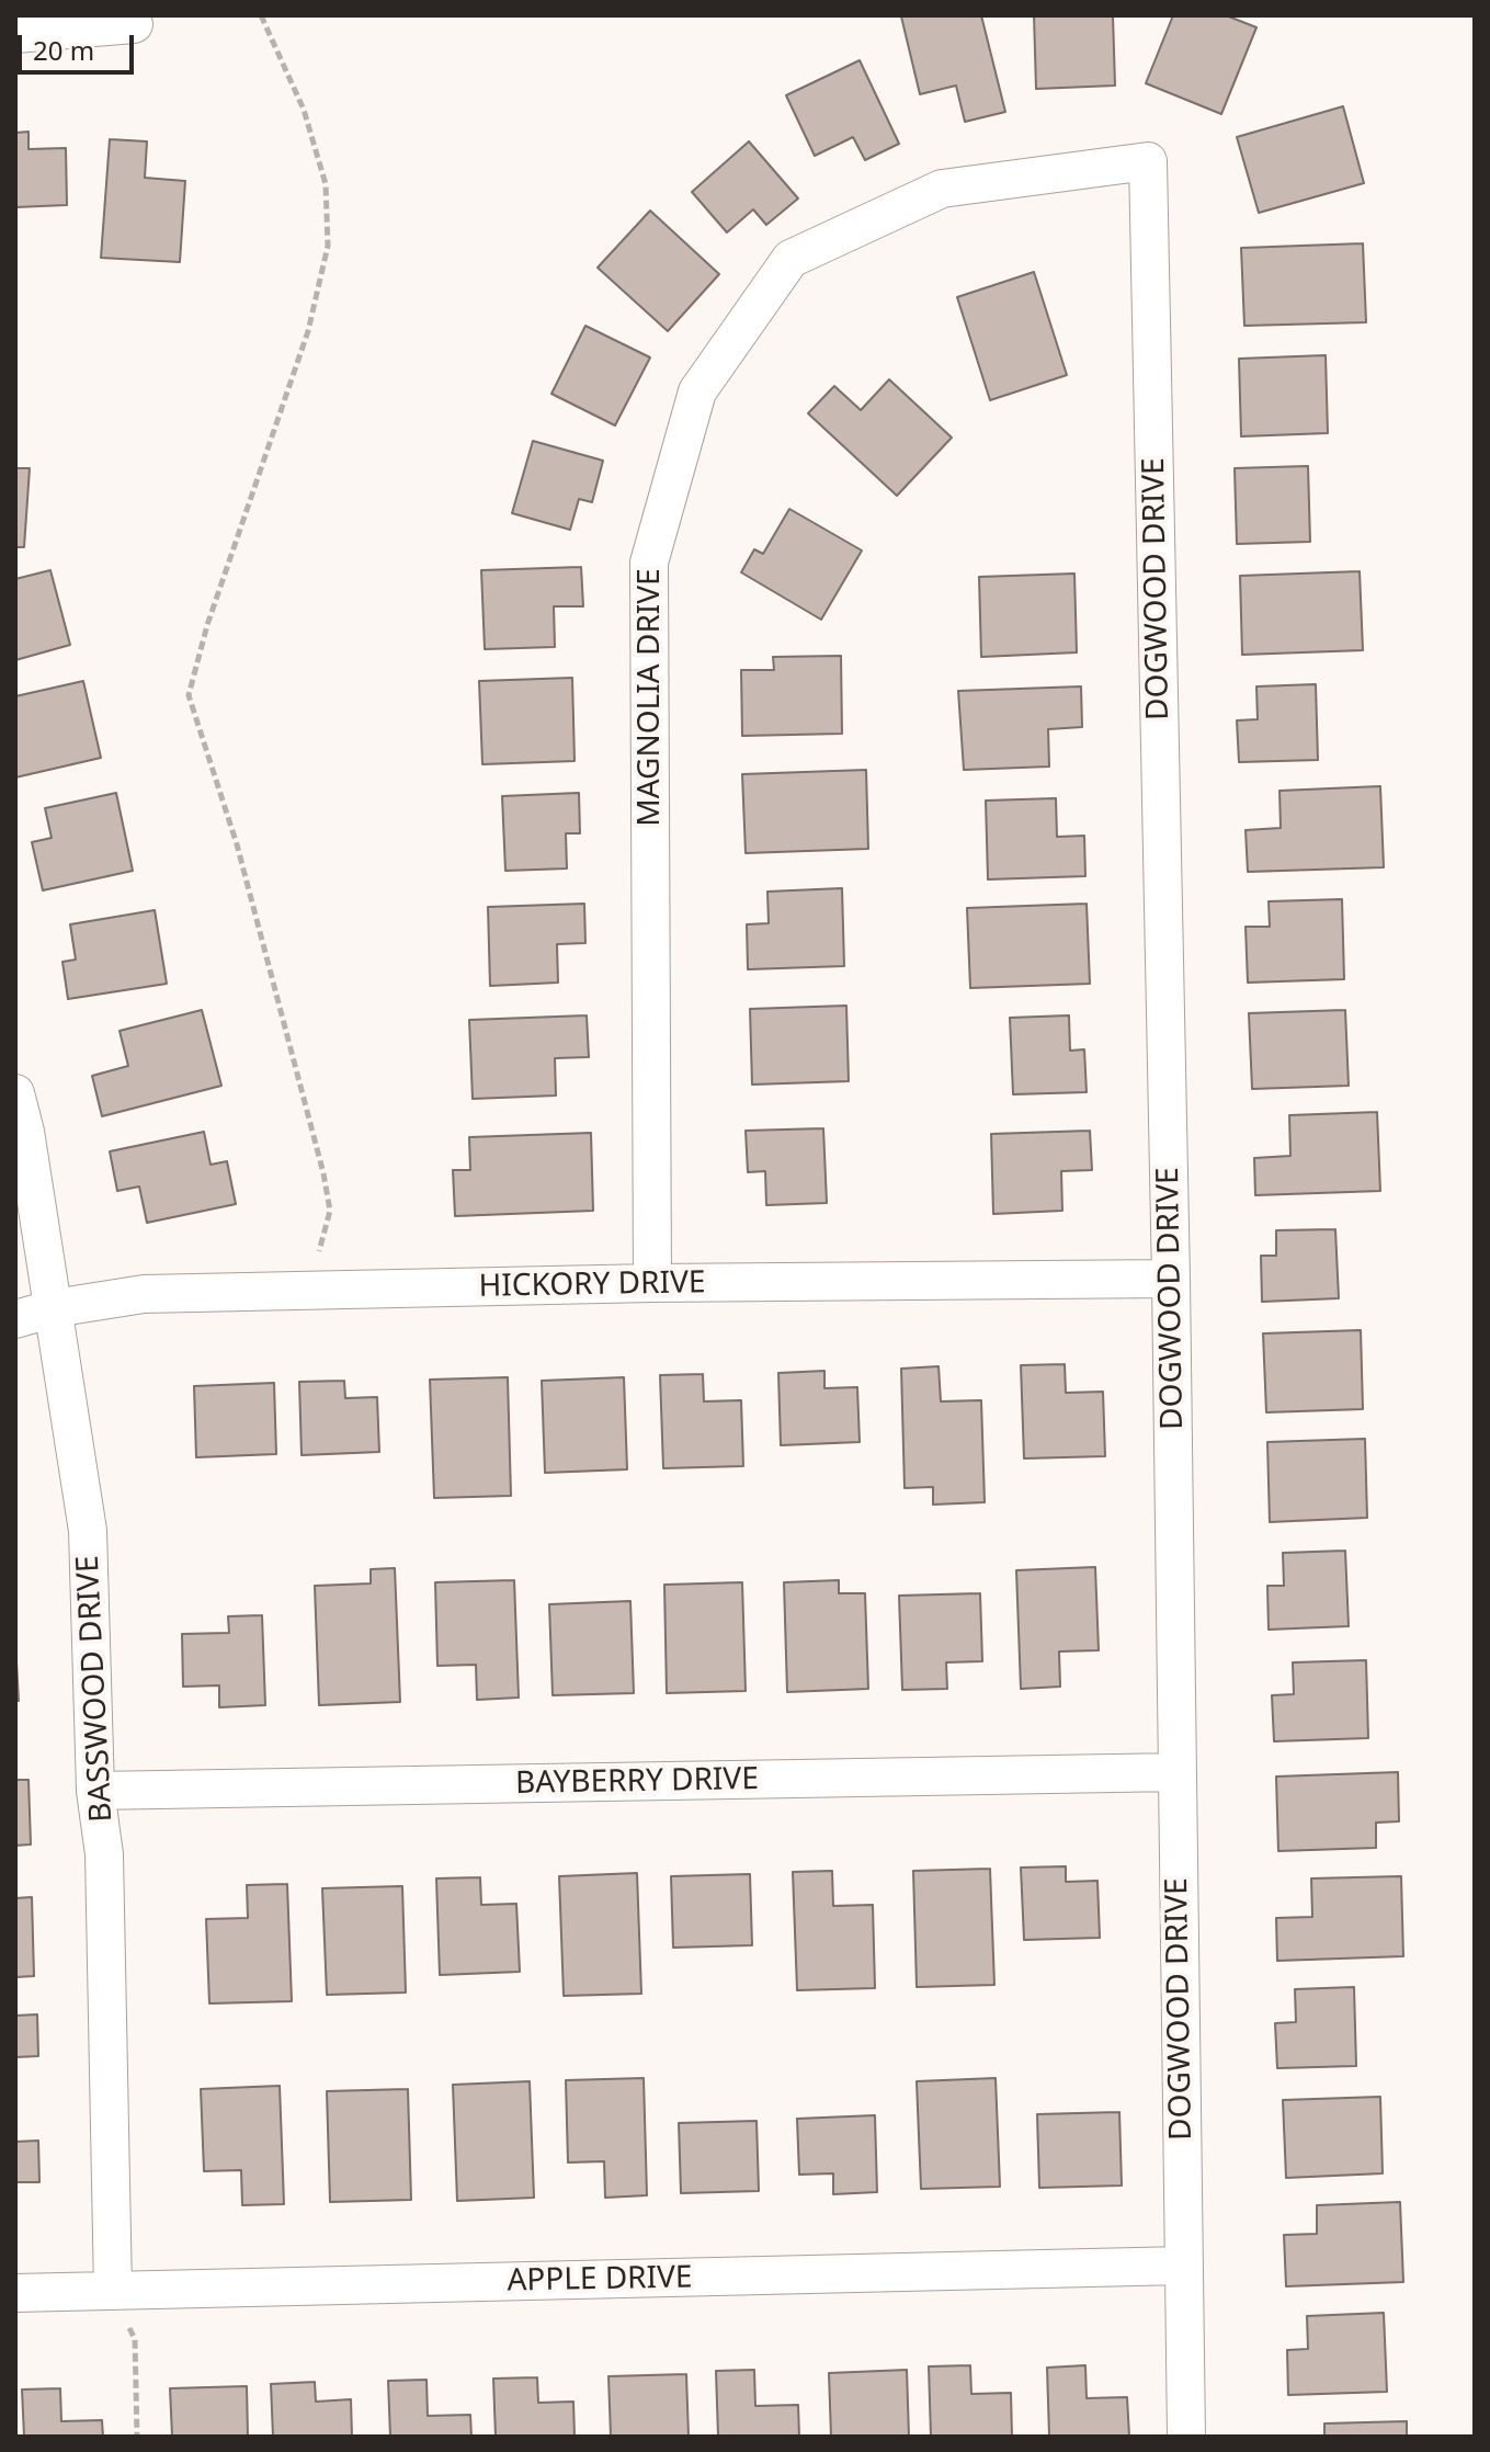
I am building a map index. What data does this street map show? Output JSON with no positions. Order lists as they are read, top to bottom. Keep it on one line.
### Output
{"streets":{"street":["DOGWOOD DRIVE","MAGNOLIA DRIVE","HICKORY DRIVE","BASSWOOD DRIVE","BAYBERRY DRIVE","APPLE DRIVE"]},"crossings":[["DOGWOOD DRIVE","MAGNOLIA DRIVE"],["DOGWOOD DRIVE","HICKORY DRIVE"],["DOGWOOD DRIVE","BAYBERRY DRIVE"],["DOGWOOD DRIVE","APPLE DRIVE"],["MAGNOLIA DRIVE","HICKORY DRIVE"],["HICKORY DRIVE","BASSWOOD DRIVE"],["BASSWOOD DRIVE","BAYBERRY DRIVE"],["BASSWOOD DRIVE","APPLE DRIVE"]],"scale_bar":"20 m"}
